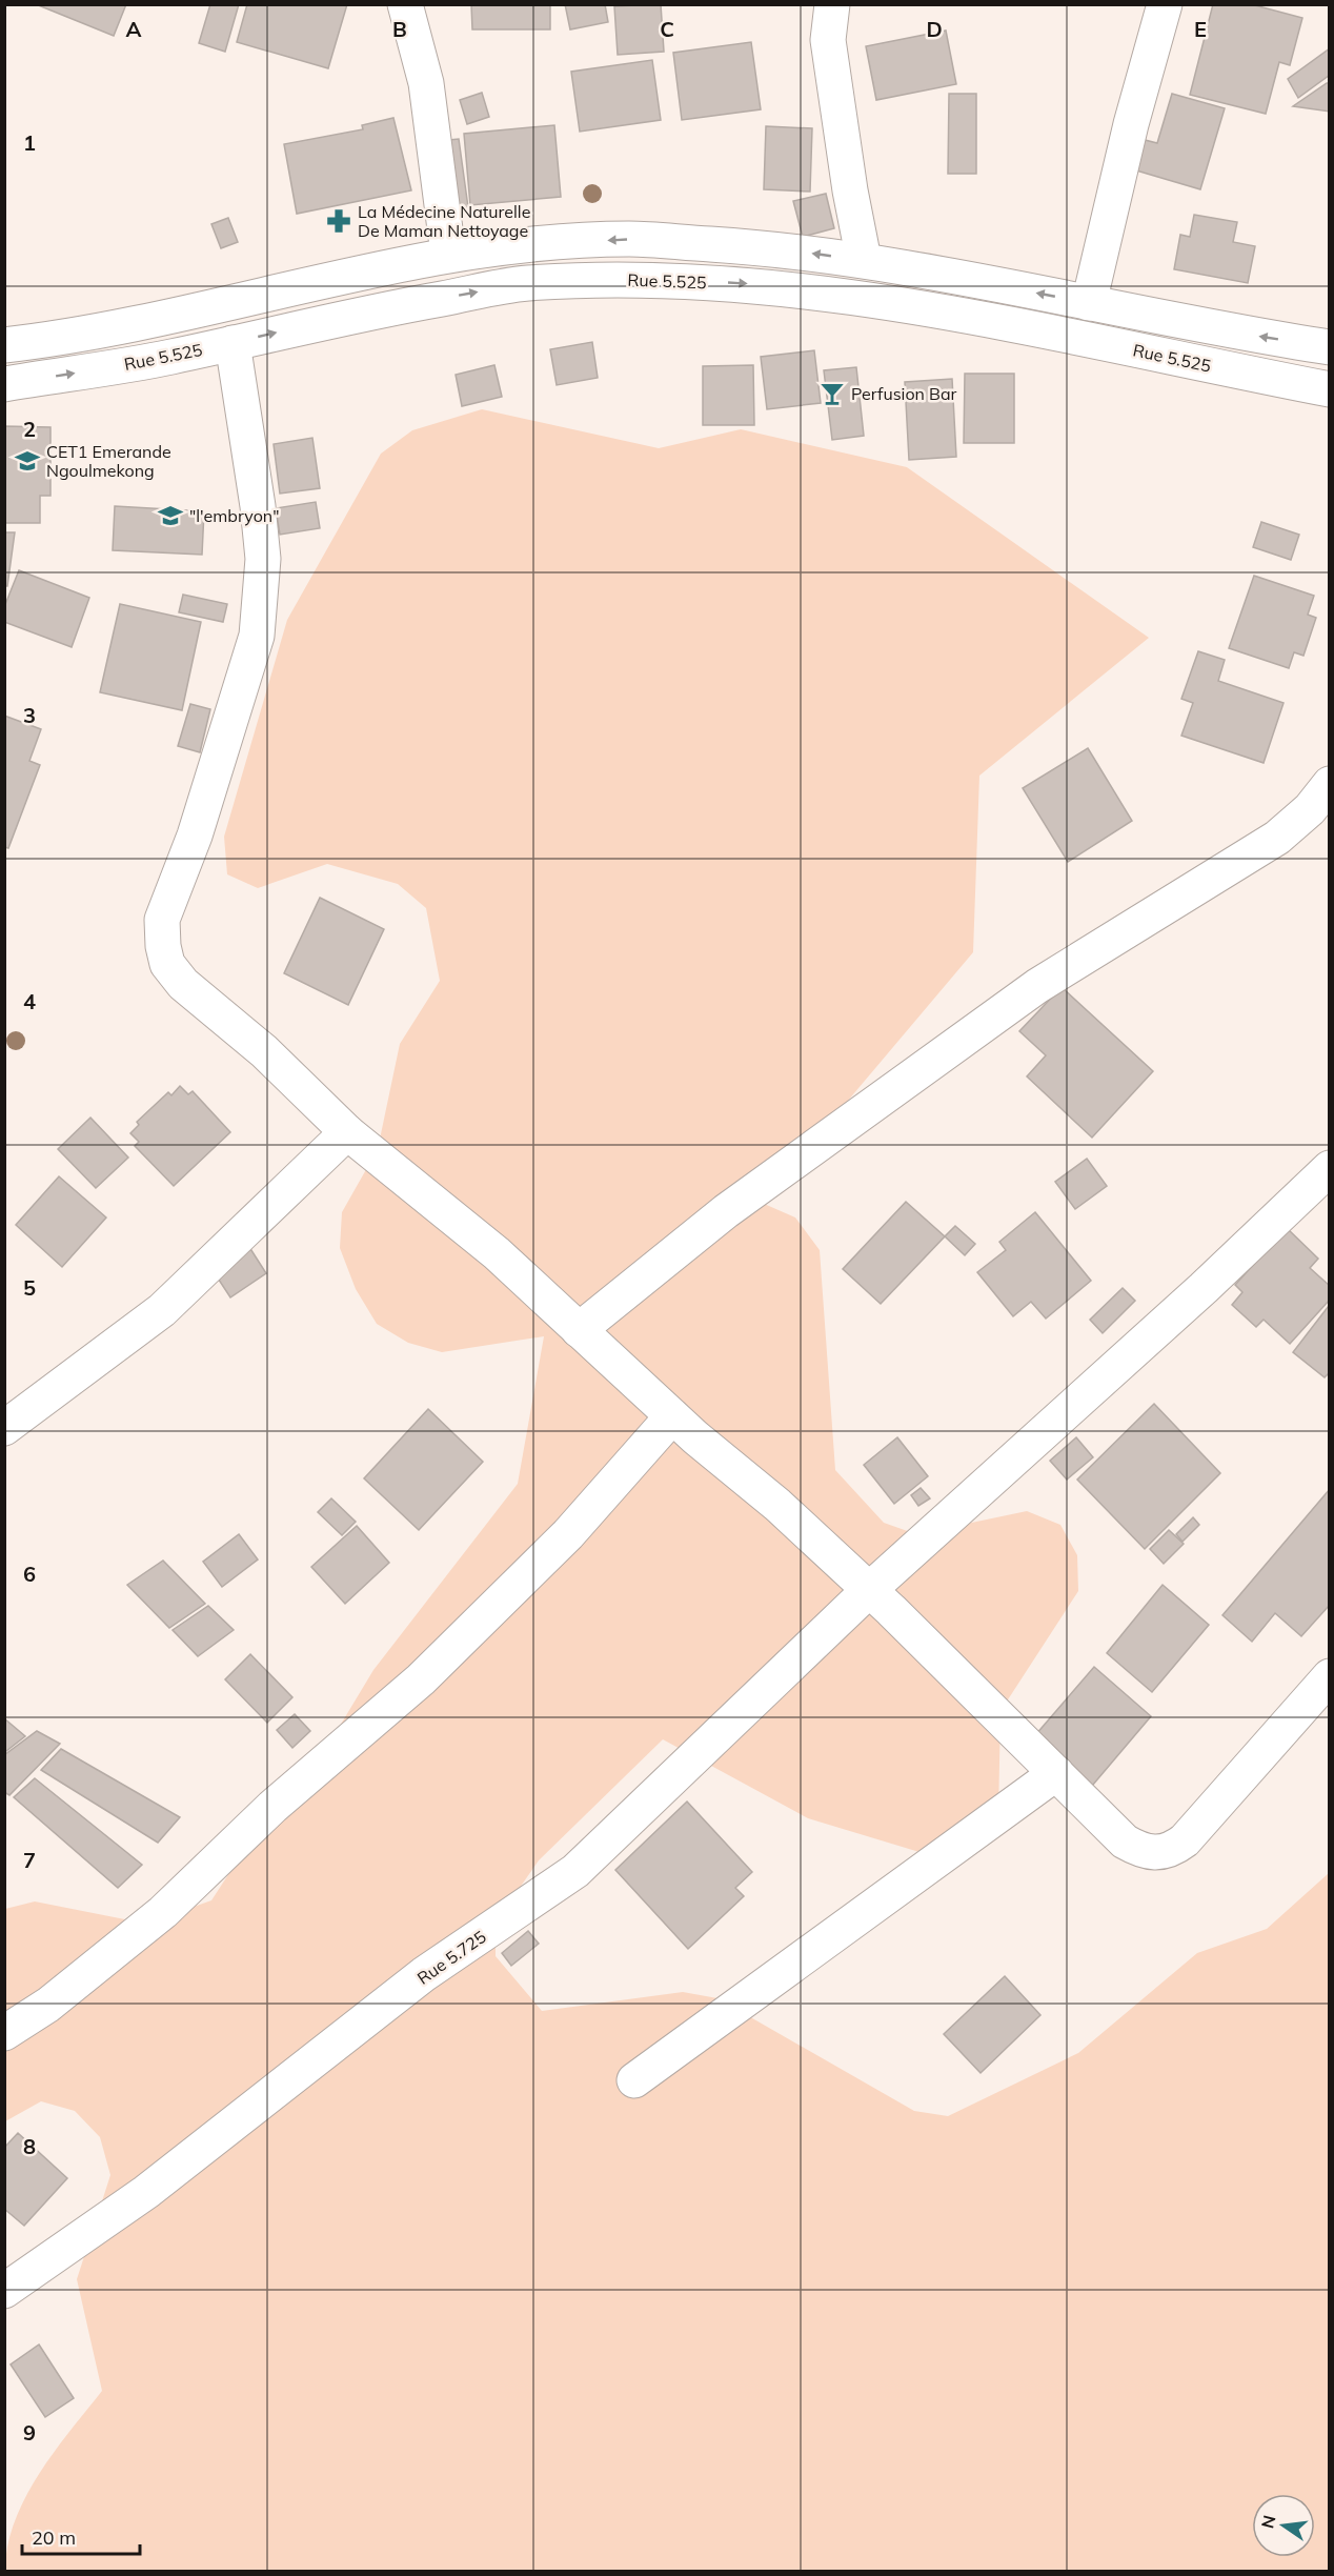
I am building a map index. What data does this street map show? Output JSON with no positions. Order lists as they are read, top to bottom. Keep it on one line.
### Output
{"streets":{"street":["Rue 5.525","Rue 5.725"]},"places":{"pharmacy":["La Médecine Naturelle De Maman Nettoyage"],"bar":["Perfusion Bar"],"school or university":["CET1 Emerande Ngoulmekong","\"l'embryon\""]},"scale_bar":"20 m","north":"left","grid":{"columns":["A","B","C","D","E"],"rows":["1","2","3","4","5","6","7","8","9"]}}
